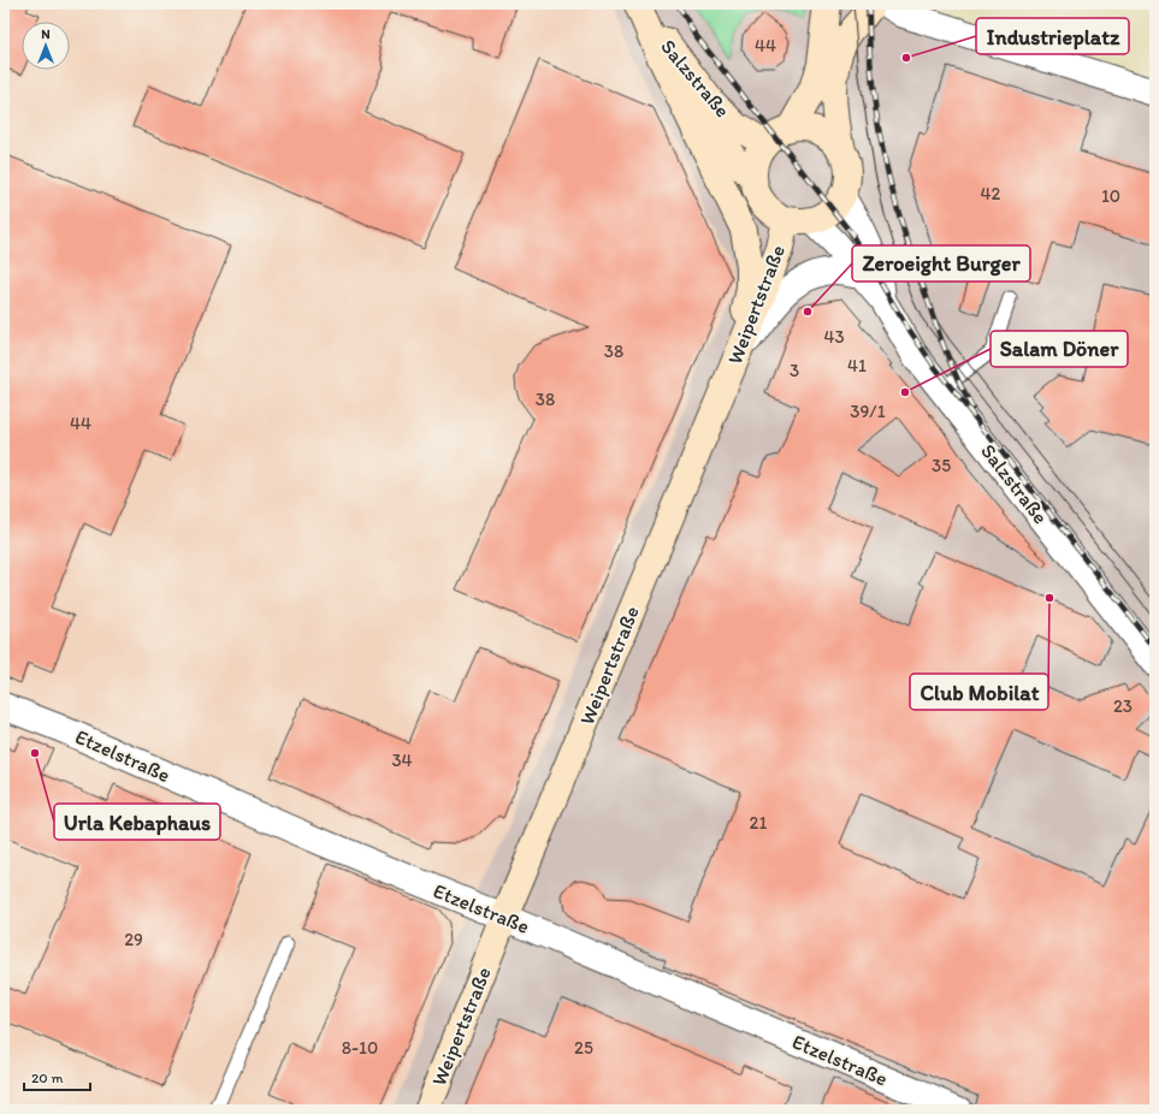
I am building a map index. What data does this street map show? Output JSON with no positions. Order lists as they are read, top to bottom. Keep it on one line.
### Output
{"streets":{"main road":["Salzstraße","Weipertstraße"],"street":["Etzelstraße"]},"crossings":[["Salzstraße","Weipertstraße"],["Weipertstraße","Etzelstraße"]],"places":["Industrieplatz","Zeroeight Burger","Salam Döner","Club Mobilat","Urla Kebaphaus"],"house_numbers":["44","42","10","43","38","41","3","38","39/1","44","35","23","34","21","29","8-10","25"],"scale_bar":"20 m","north":"top"}
